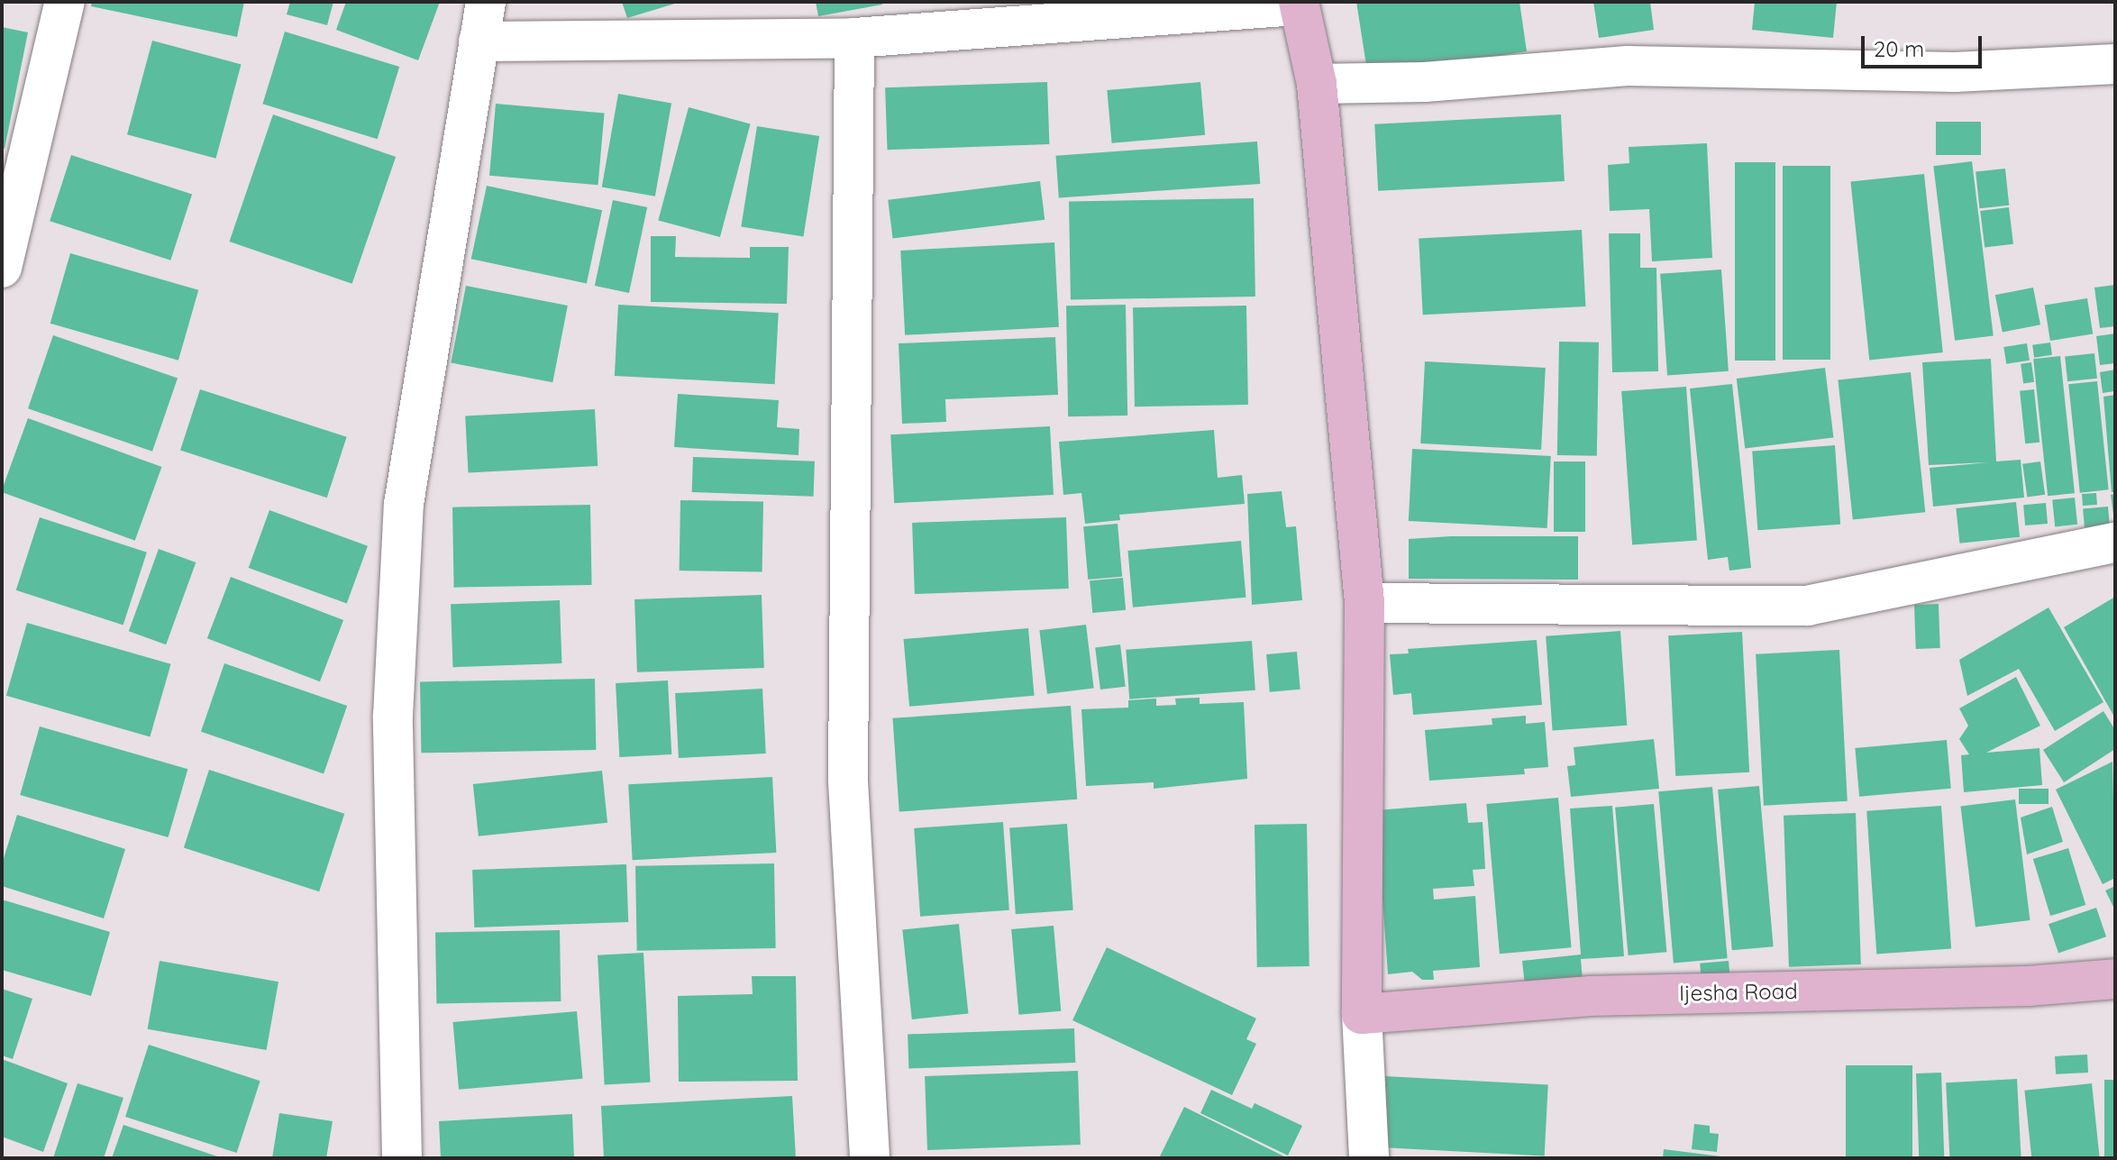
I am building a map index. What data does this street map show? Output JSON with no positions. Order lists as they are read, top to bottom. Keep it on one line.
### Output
{"streets":{"main road":["Ijesha Road"]},"scale_bar":"20 m"}
